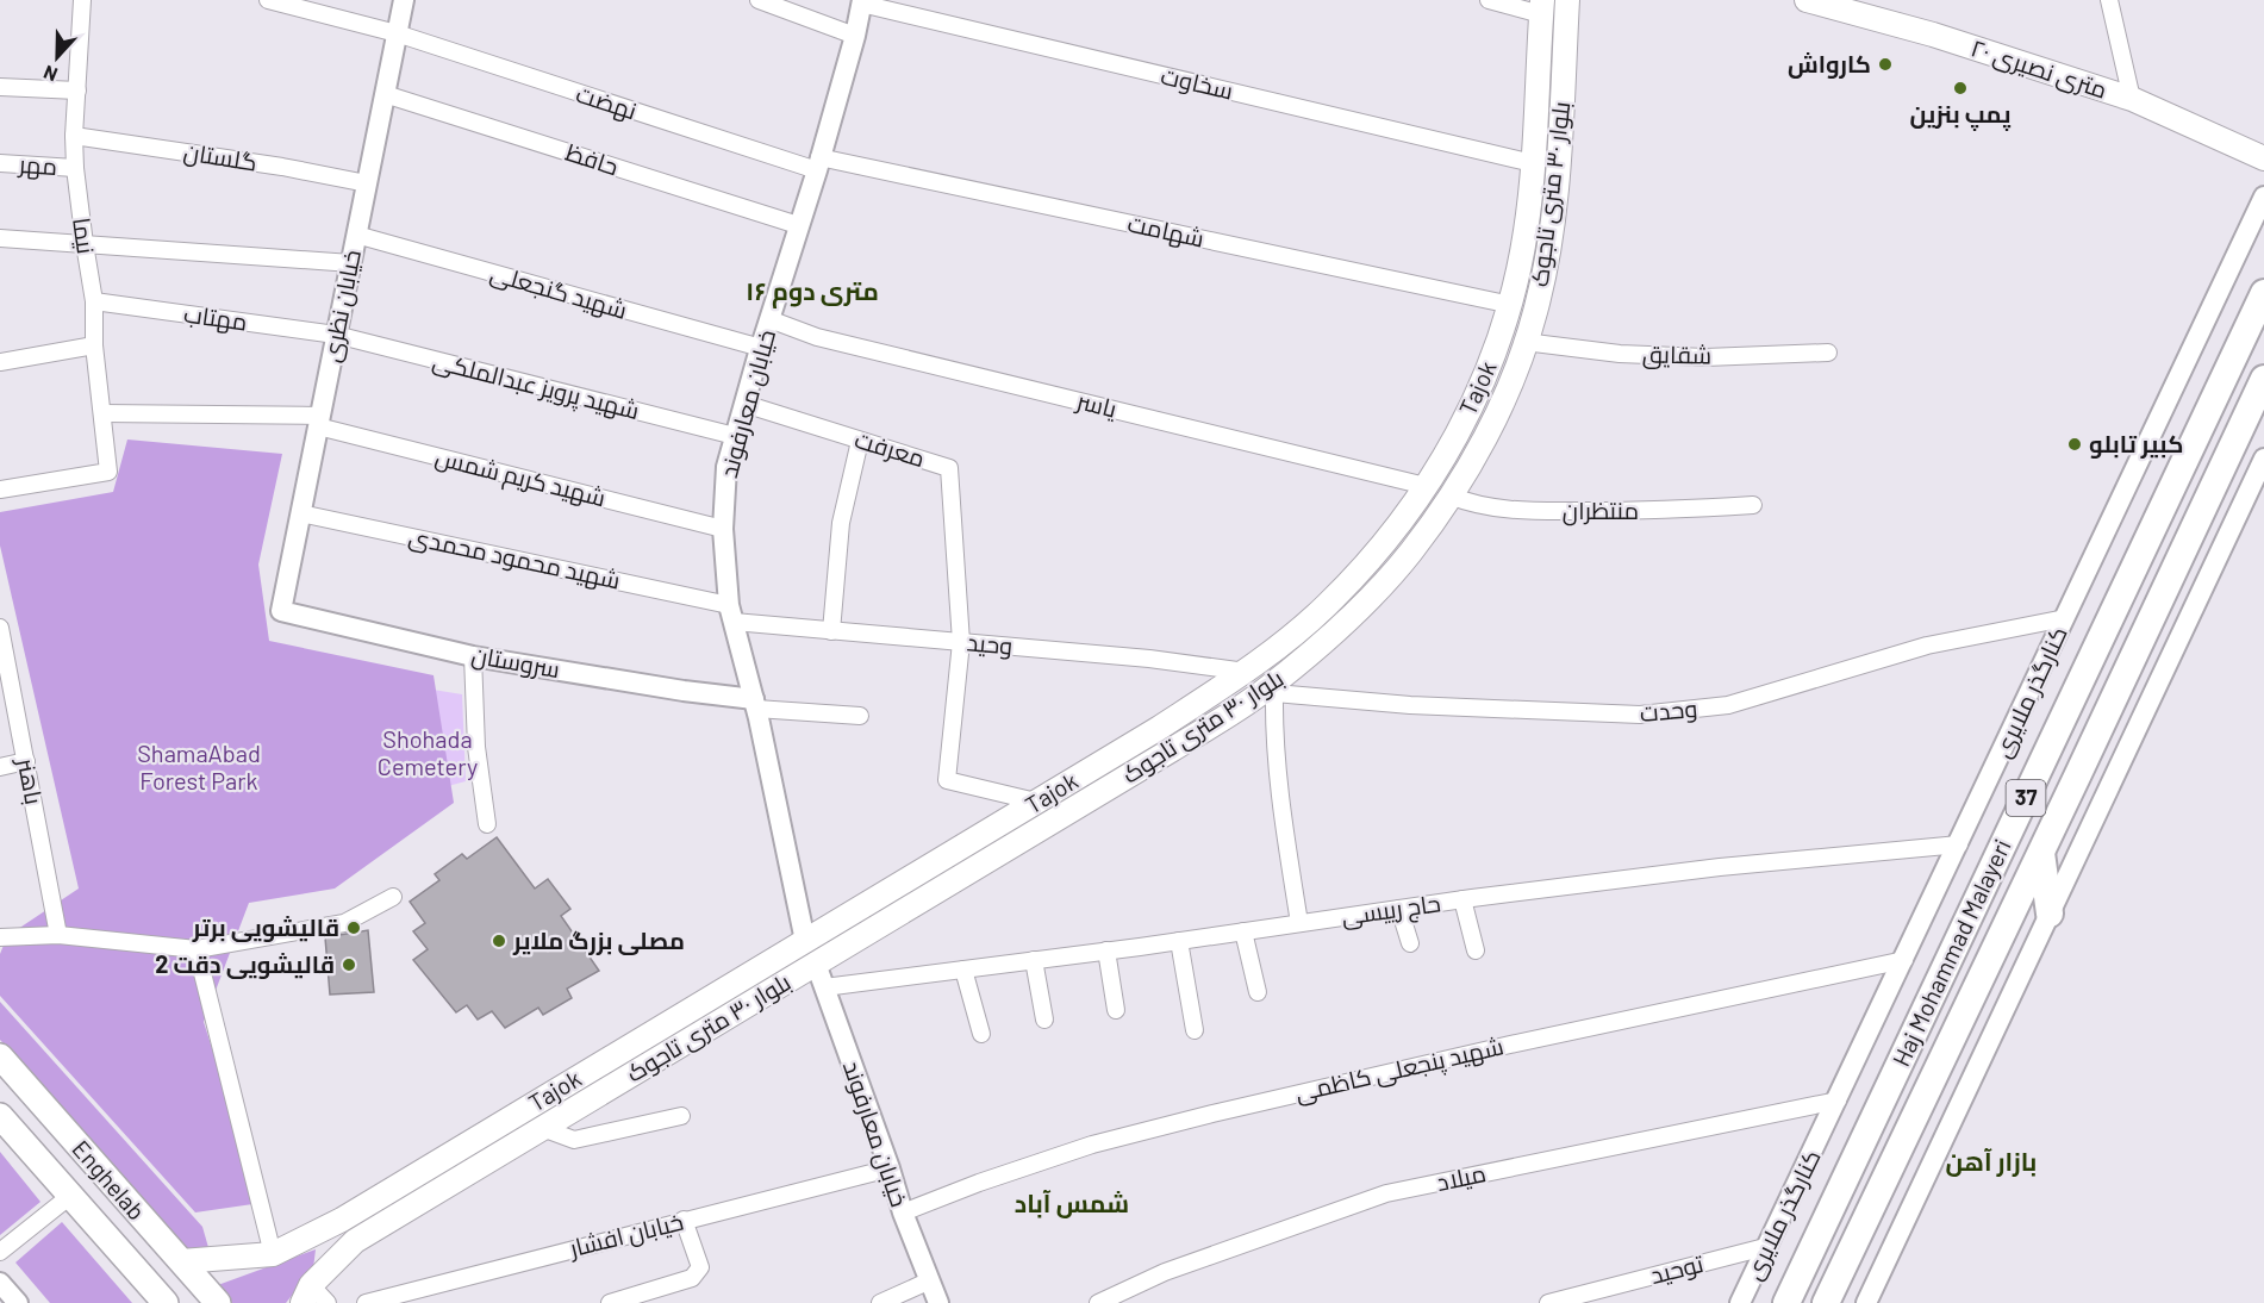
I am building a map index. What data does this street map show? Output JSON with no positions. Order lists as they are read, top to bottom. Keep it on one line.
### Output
{"streets":{"highway":["37","Haj Mohammad Malayeri"],"main road":["۲۰ متری نصیری","بلوار ۳۰ متری تاجوک","Tajok","Enghelab"],"street":["سخاوت","نهضت","گلستان","حافظ","مهر","شهامت","نیما","شهید گنجعلی","خیابان نظری","مهتاب","شقایق","شهید پرویز عبدالملکی","خیابان معارفوند","یاسر","معرفت","شهید کریم شمس","منتظران","شهید محمود محمدی","وحید","سروستان","کنارگذر ملایری","وحدت","باهنر","حاج رییسی","شهید پنجعلی کاظمی","میلاد","خیابان افشار","توحید"]},"crossings":[["سخاوت","Tajok"],["سخاوت","خیابان معارفوند"],["نهضت","شهامت"],["نهضت","خیابان نظری"],["نهضت","خیابان معارفوند"],["گلستان","نیما"],["گلستان","خیابان نظری"],["حافظ","خیابان نظری"],["حافظ","خیابان معارفوند"],["مهر","نیما"],["بلوار ۳۰ متری تاجوک","شقایق"],["بلوار ۳۰ متری تاجوک","خیابان معارفوند"],["بلوار ۳۰ متری تاجوک","منتظران"],["بلوار ۳۰ متری تاجوک","وحدت"],["شهامت","Tajok"],["شهامت","خیابان معارفوند"],["نیما","مهتاب"],["نیما","شهید کریم شمس"],["شهید گنجعلی","خیابان نظری"],["شهید گنجعلی","خیابان معارفوند"],["خیابان نظری","مهتاب"],["خیابان نظری","شهید پرویز عبدالملکی"],["خیابان نظری","شهید کریم شمس"],["خیابان نظری","شهید محمود محمدی"],["خیابان نظری","سروستان"],["مهتاب","شهید پرویز عبدالملکی"],["شهید پرویز عبدالملکی","خیابان معارفوند"],["Tajok","خیابان معارفوند"],["Tajok","یاسر"],["Tajok","وحید"],["Tajok","Enghelab"],["خیابان معارفوند","یاسر"],["خیابان معارفوند","معرفت"],["خیابان معارفوند","شهید کریم شمس"],["خیابان معارفوند","شهید محمود محمدی"],["خیابان معارفوند","وحید"],["خیابان معارفوند","سروستان"],["خیابان معارفوند","حاج رییسی"],["خیابان معارفوند","شهید پنجعلی کاظمی"],["خیابان معارفوند","خیابان افشار"],["معرفت","وحید"],["شهید محمود محمدی","وحید"],["کنارگذر ملایری","وحدت"],["کنارگذر ملایری","حاج رییسی"],["کنارگذر ملایری","شهید پنجعلی کاظمی"],["کنارگذر ملایری","میلاد"],["کنارگذر ملایری","توحید"]],"districts":["۱۶ متری دوم","بازار آهن","شمس آباد"],"parks":["Shohada Cemetery","ShamaAbad Forest Park"],"places":["کارواش","پمپ بنزین","کبیر تابلو","قالیشویی برتر","مصلی بزرگ ملایر","قالیشویی دقت 2"],"north":"bottom"}
